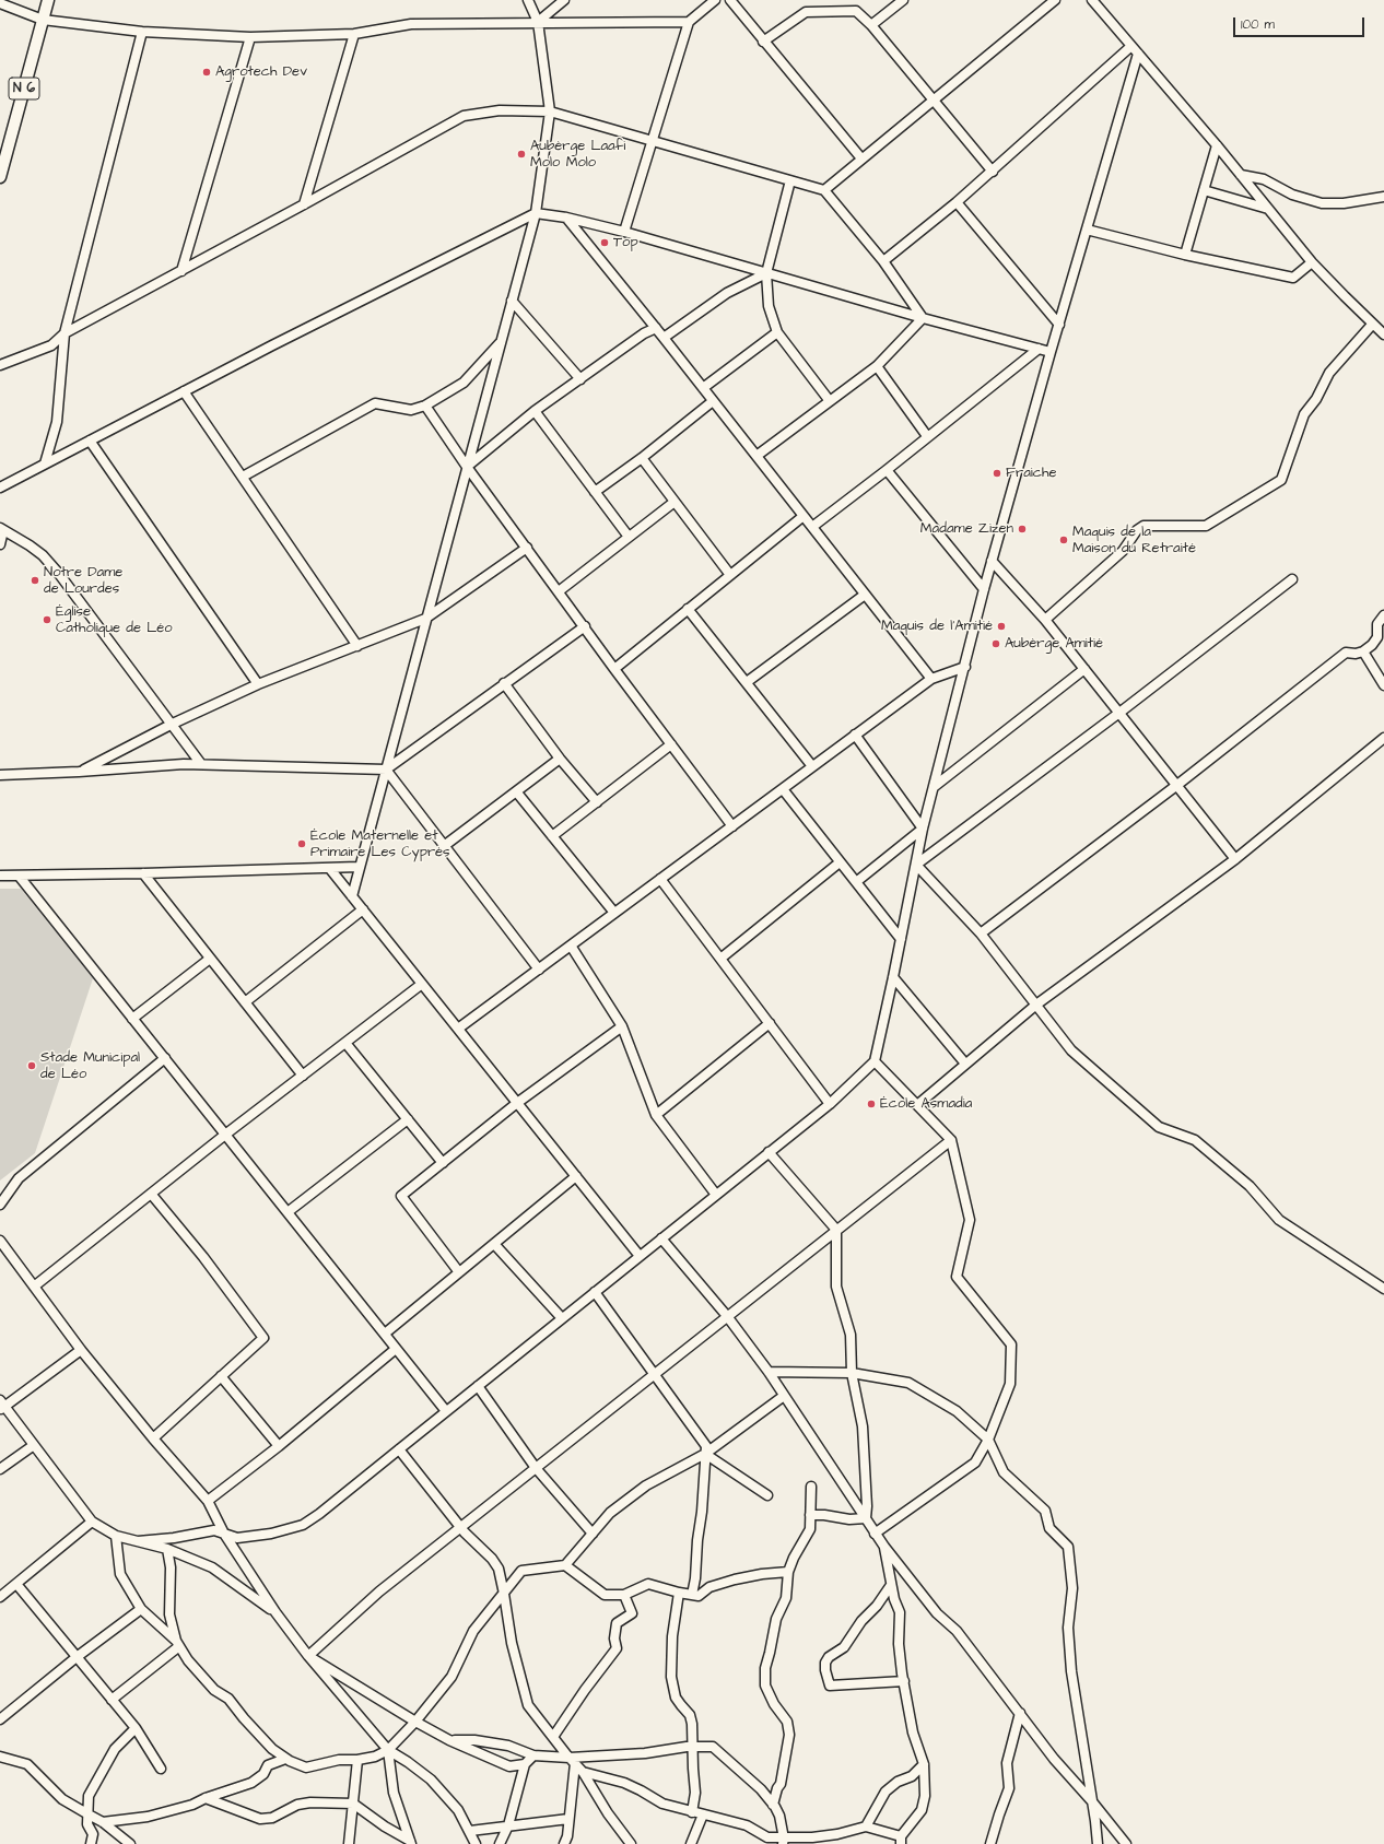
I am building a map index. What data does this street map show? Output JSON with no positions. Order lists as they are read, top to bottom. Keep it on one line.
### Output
{"streets":{"main road":["N 6"]},"places":["Agrotech Dev","Aubèrge Laafi Molo Molo","Top","Fraiche","Madame Zizen","Maquis de la Maison du Retraité","Notre Dame de Lourdes","Église Catholique de Léo","Maquis de l'Amitié","Aubèrge Amitié","École Maternelle et Primaire Les Cyprès","Stade Municipal de Léo","École Asmadia"],"scale_bar":"100 m"}
